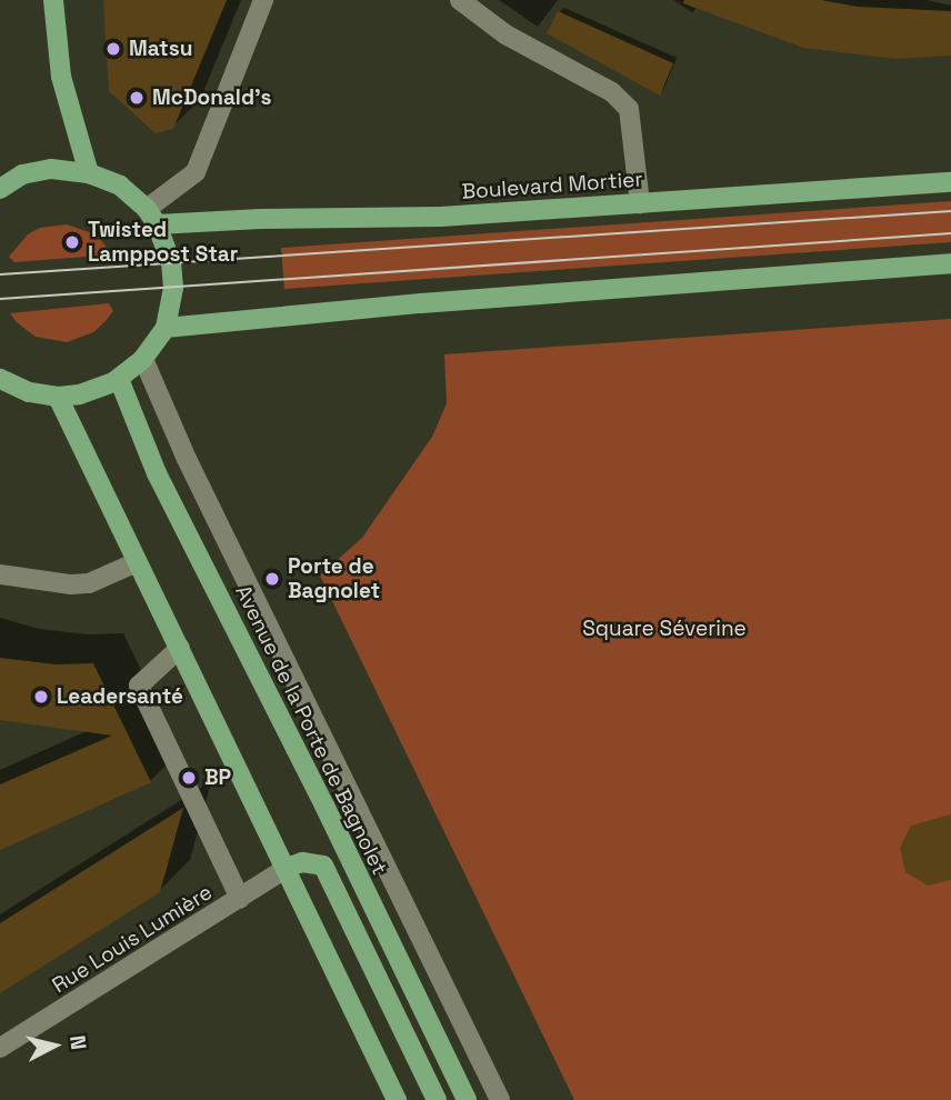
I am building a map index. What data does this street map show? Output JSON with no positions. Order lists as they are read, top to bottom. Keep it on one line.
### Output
{"streets":{"main road":["Boulevard Mortier","Avenue de la Porte de Bagnolet"],"street":["Rue Louis Lumière"]},"parks":["Square Séverine"],"places":["Matsu","McDonald's","Twisted Lamppost Star","Porte de Bagnolet","Leadersanté","BP"],"north":"right"}
